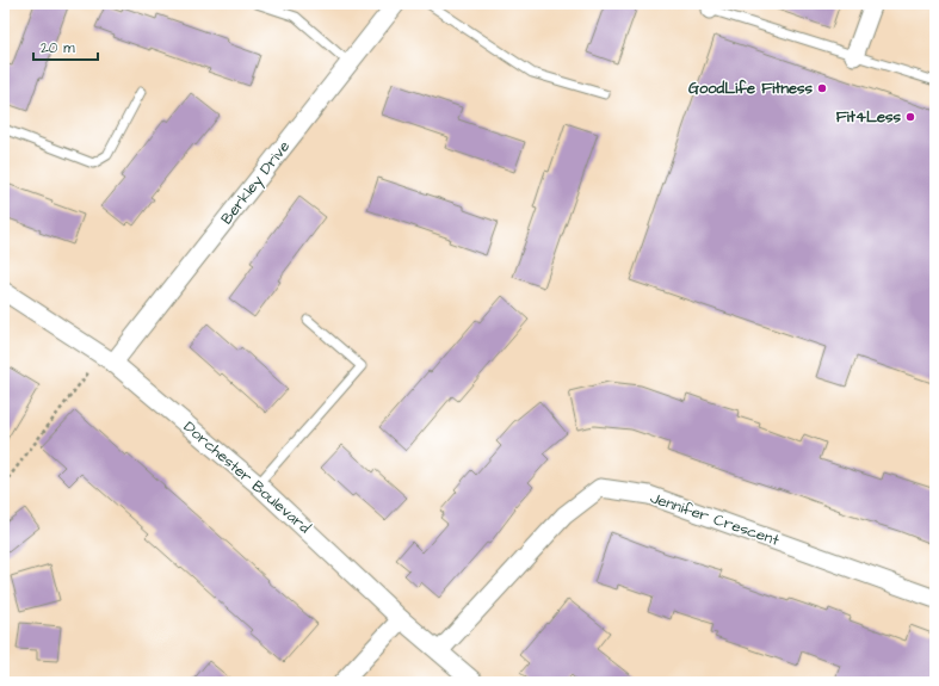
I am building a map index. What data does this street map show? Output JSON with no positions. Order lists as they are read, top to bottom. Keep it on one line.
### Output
{"streets":{"street":["Berkley Drive","Dorchester Boulevard","Jennifer Crescent"]},"crossings":[["Berkley Drive","Dorchester Boulevard"],["Dorchester Boulevard","Jennifer Crescent"]],"places":["GoodLife Fitness","Fit4Less"],"scale_bar":"20 m"}
